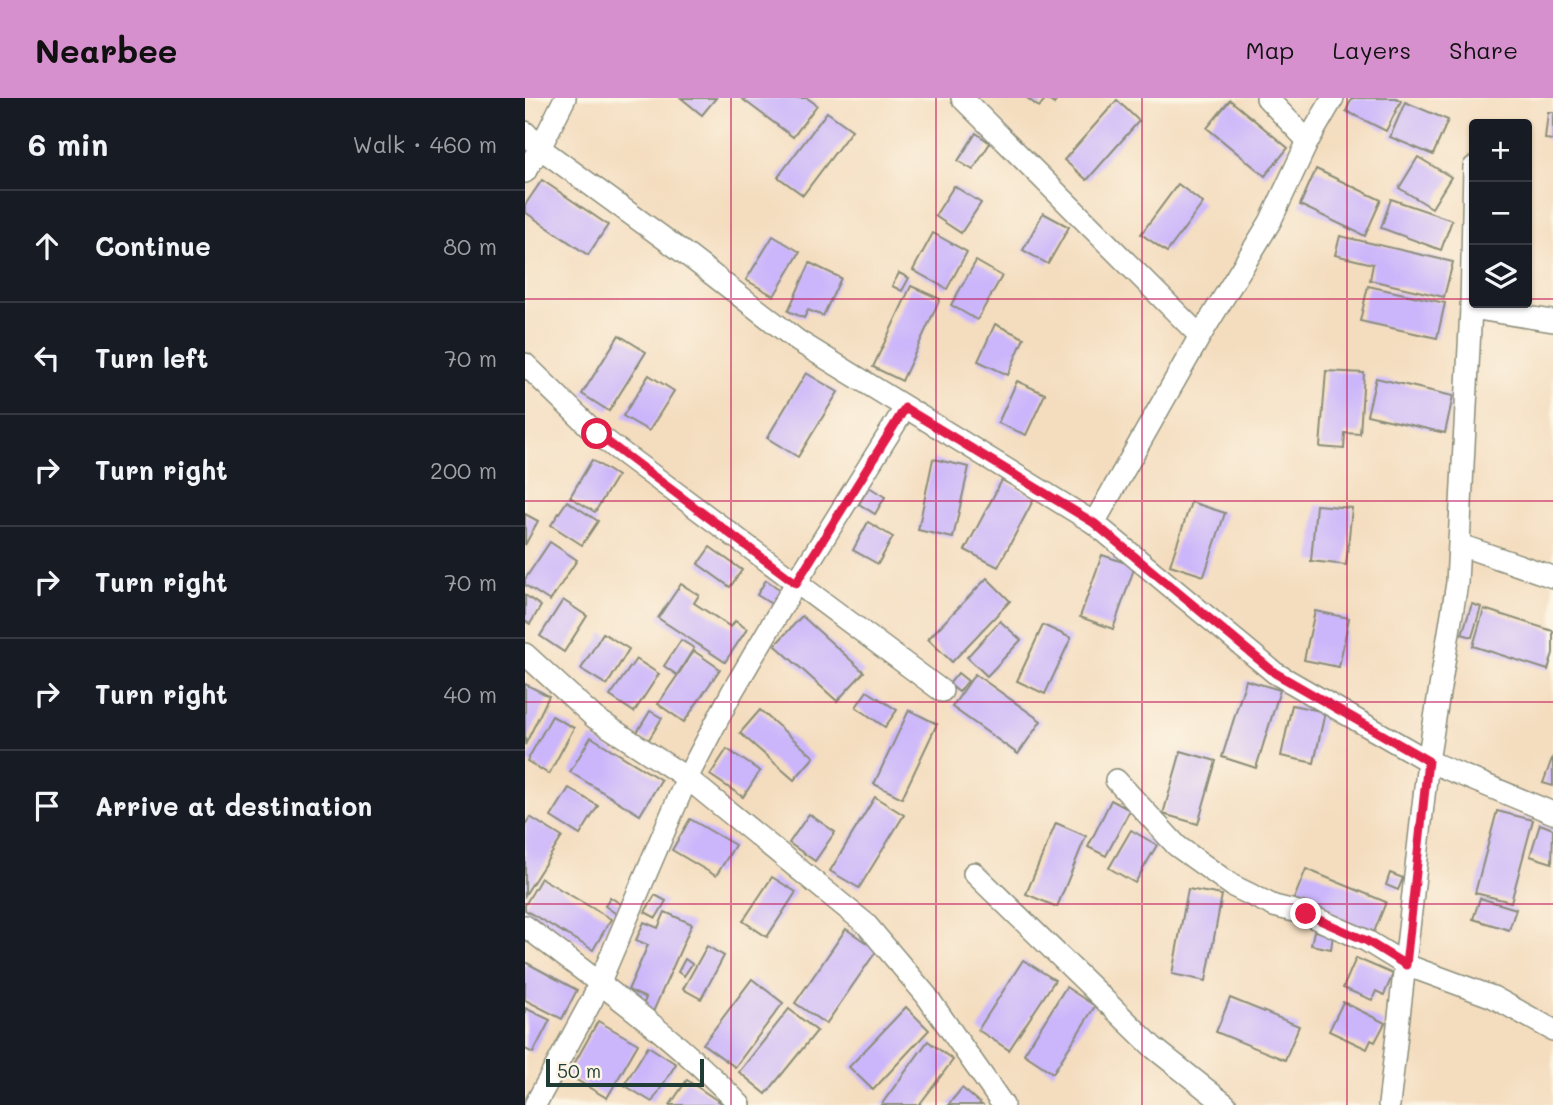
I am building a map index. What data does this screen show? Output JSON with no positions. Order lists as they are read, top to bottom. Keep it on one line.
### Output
{"scale_bar":"50 m","page":{"header":"Nearbee","nav":["Map","Layers","Share"],"heading":["6 min","Walk · 460 m"],"map_buttons":["+","−"],"list":[["Continue","80 m"],["Turn left","70 m"],["Turn right","200 m"],["Turn right","70 m"],["Turn right","40 m"],"Arrive at destination"],"scale":"50 m"}}
